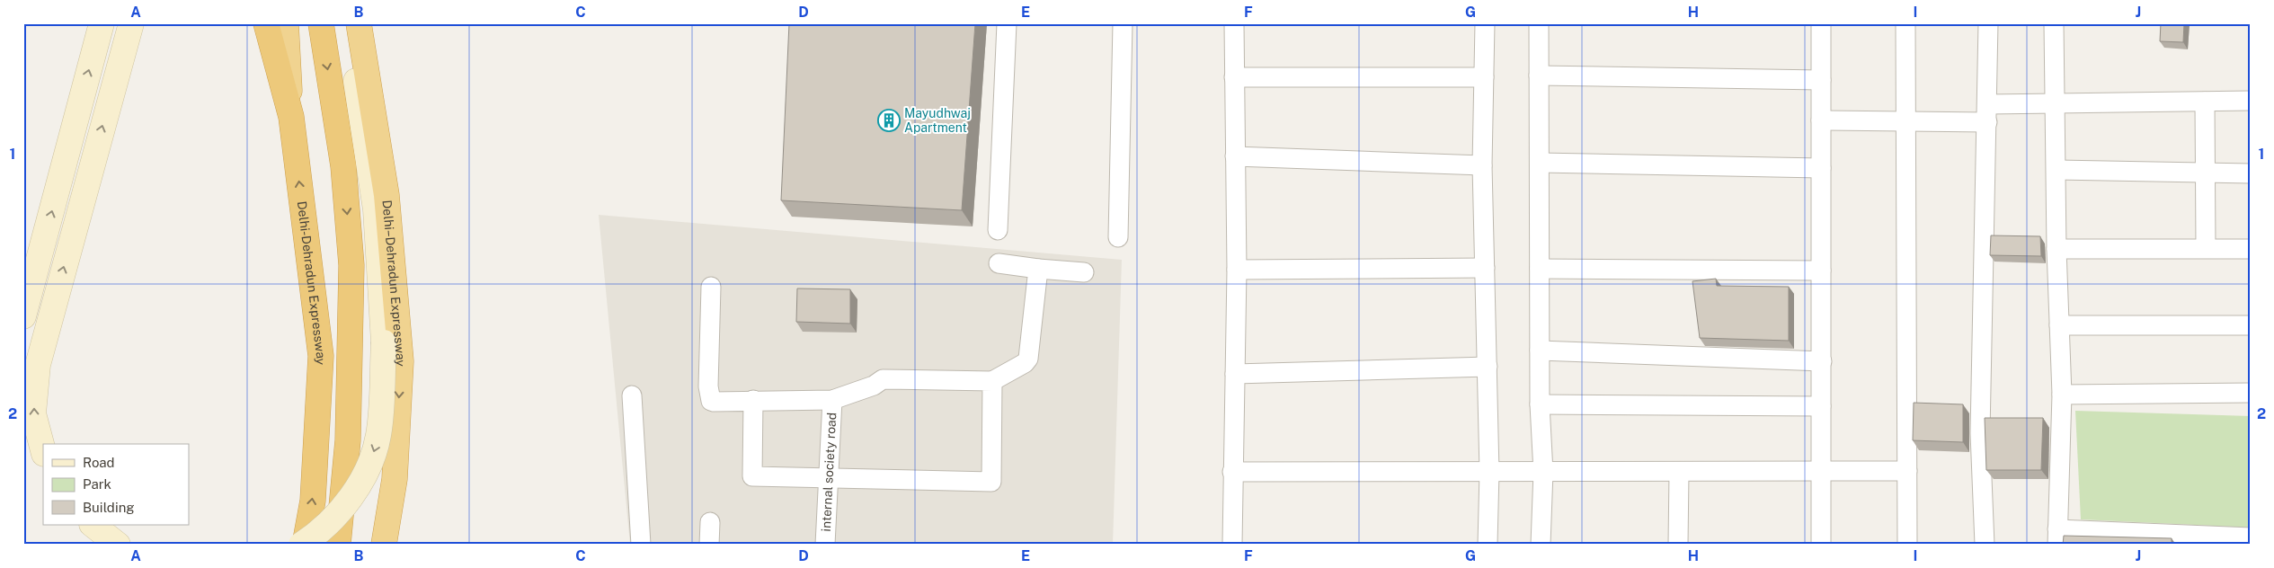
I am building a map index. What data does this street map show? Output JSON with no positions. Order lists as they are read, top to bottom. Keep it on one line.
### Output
{"streets":{"highway":["Delhi-Dehradun Expressway","Delhi–Dehradun Expressway"],"street":["internal society road"]},"places":{"building":["Mayudhwaj Apartment"]},"legend":["Road","Park","Building"],"grid":{"columns":["A","B","C","D","E","F","G","H","I","J"],"rows":["1","2"]}}
